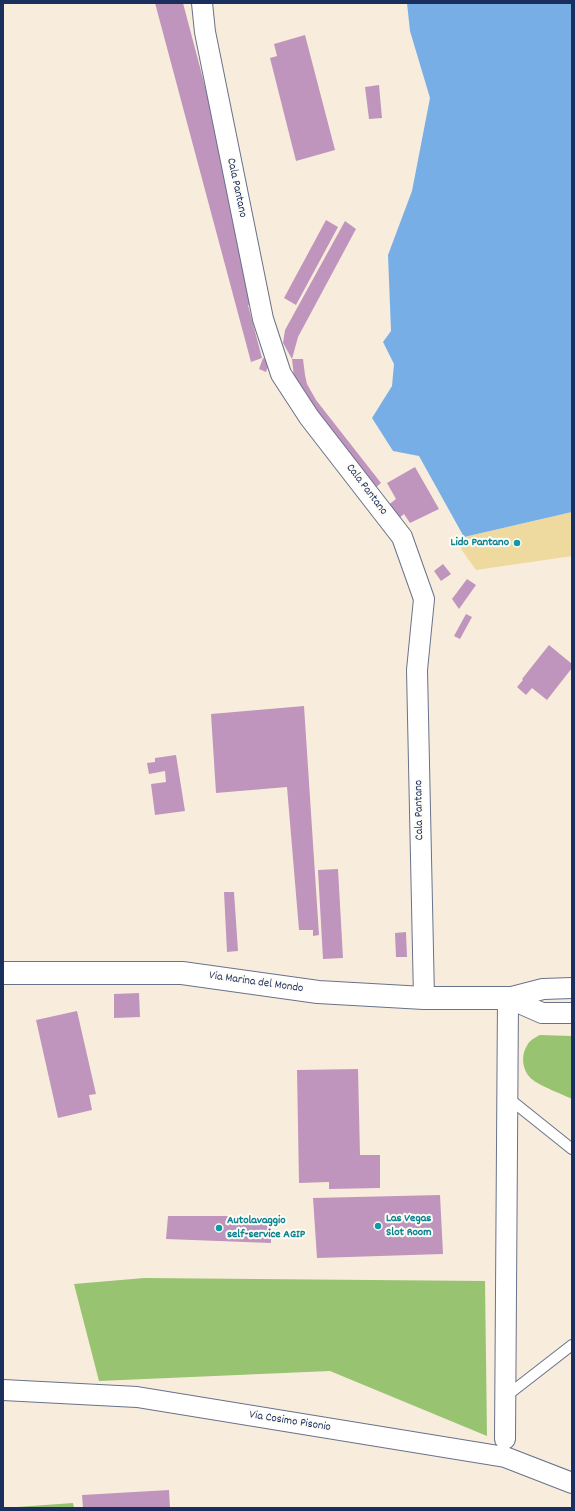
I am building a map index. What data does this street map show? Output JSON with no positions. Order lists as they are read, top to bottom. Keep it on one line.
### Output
{"streets":{"street":["Cala Pantano","Via Marina del Mondo","Via Cosimo Pisonio"]},"crossings":[["Cala Pantano","Via Marina del Mondo"]],"places":["Lido Pantano","Las Vegas Slot Room","Autolavaggio self-service AGIP"]}
